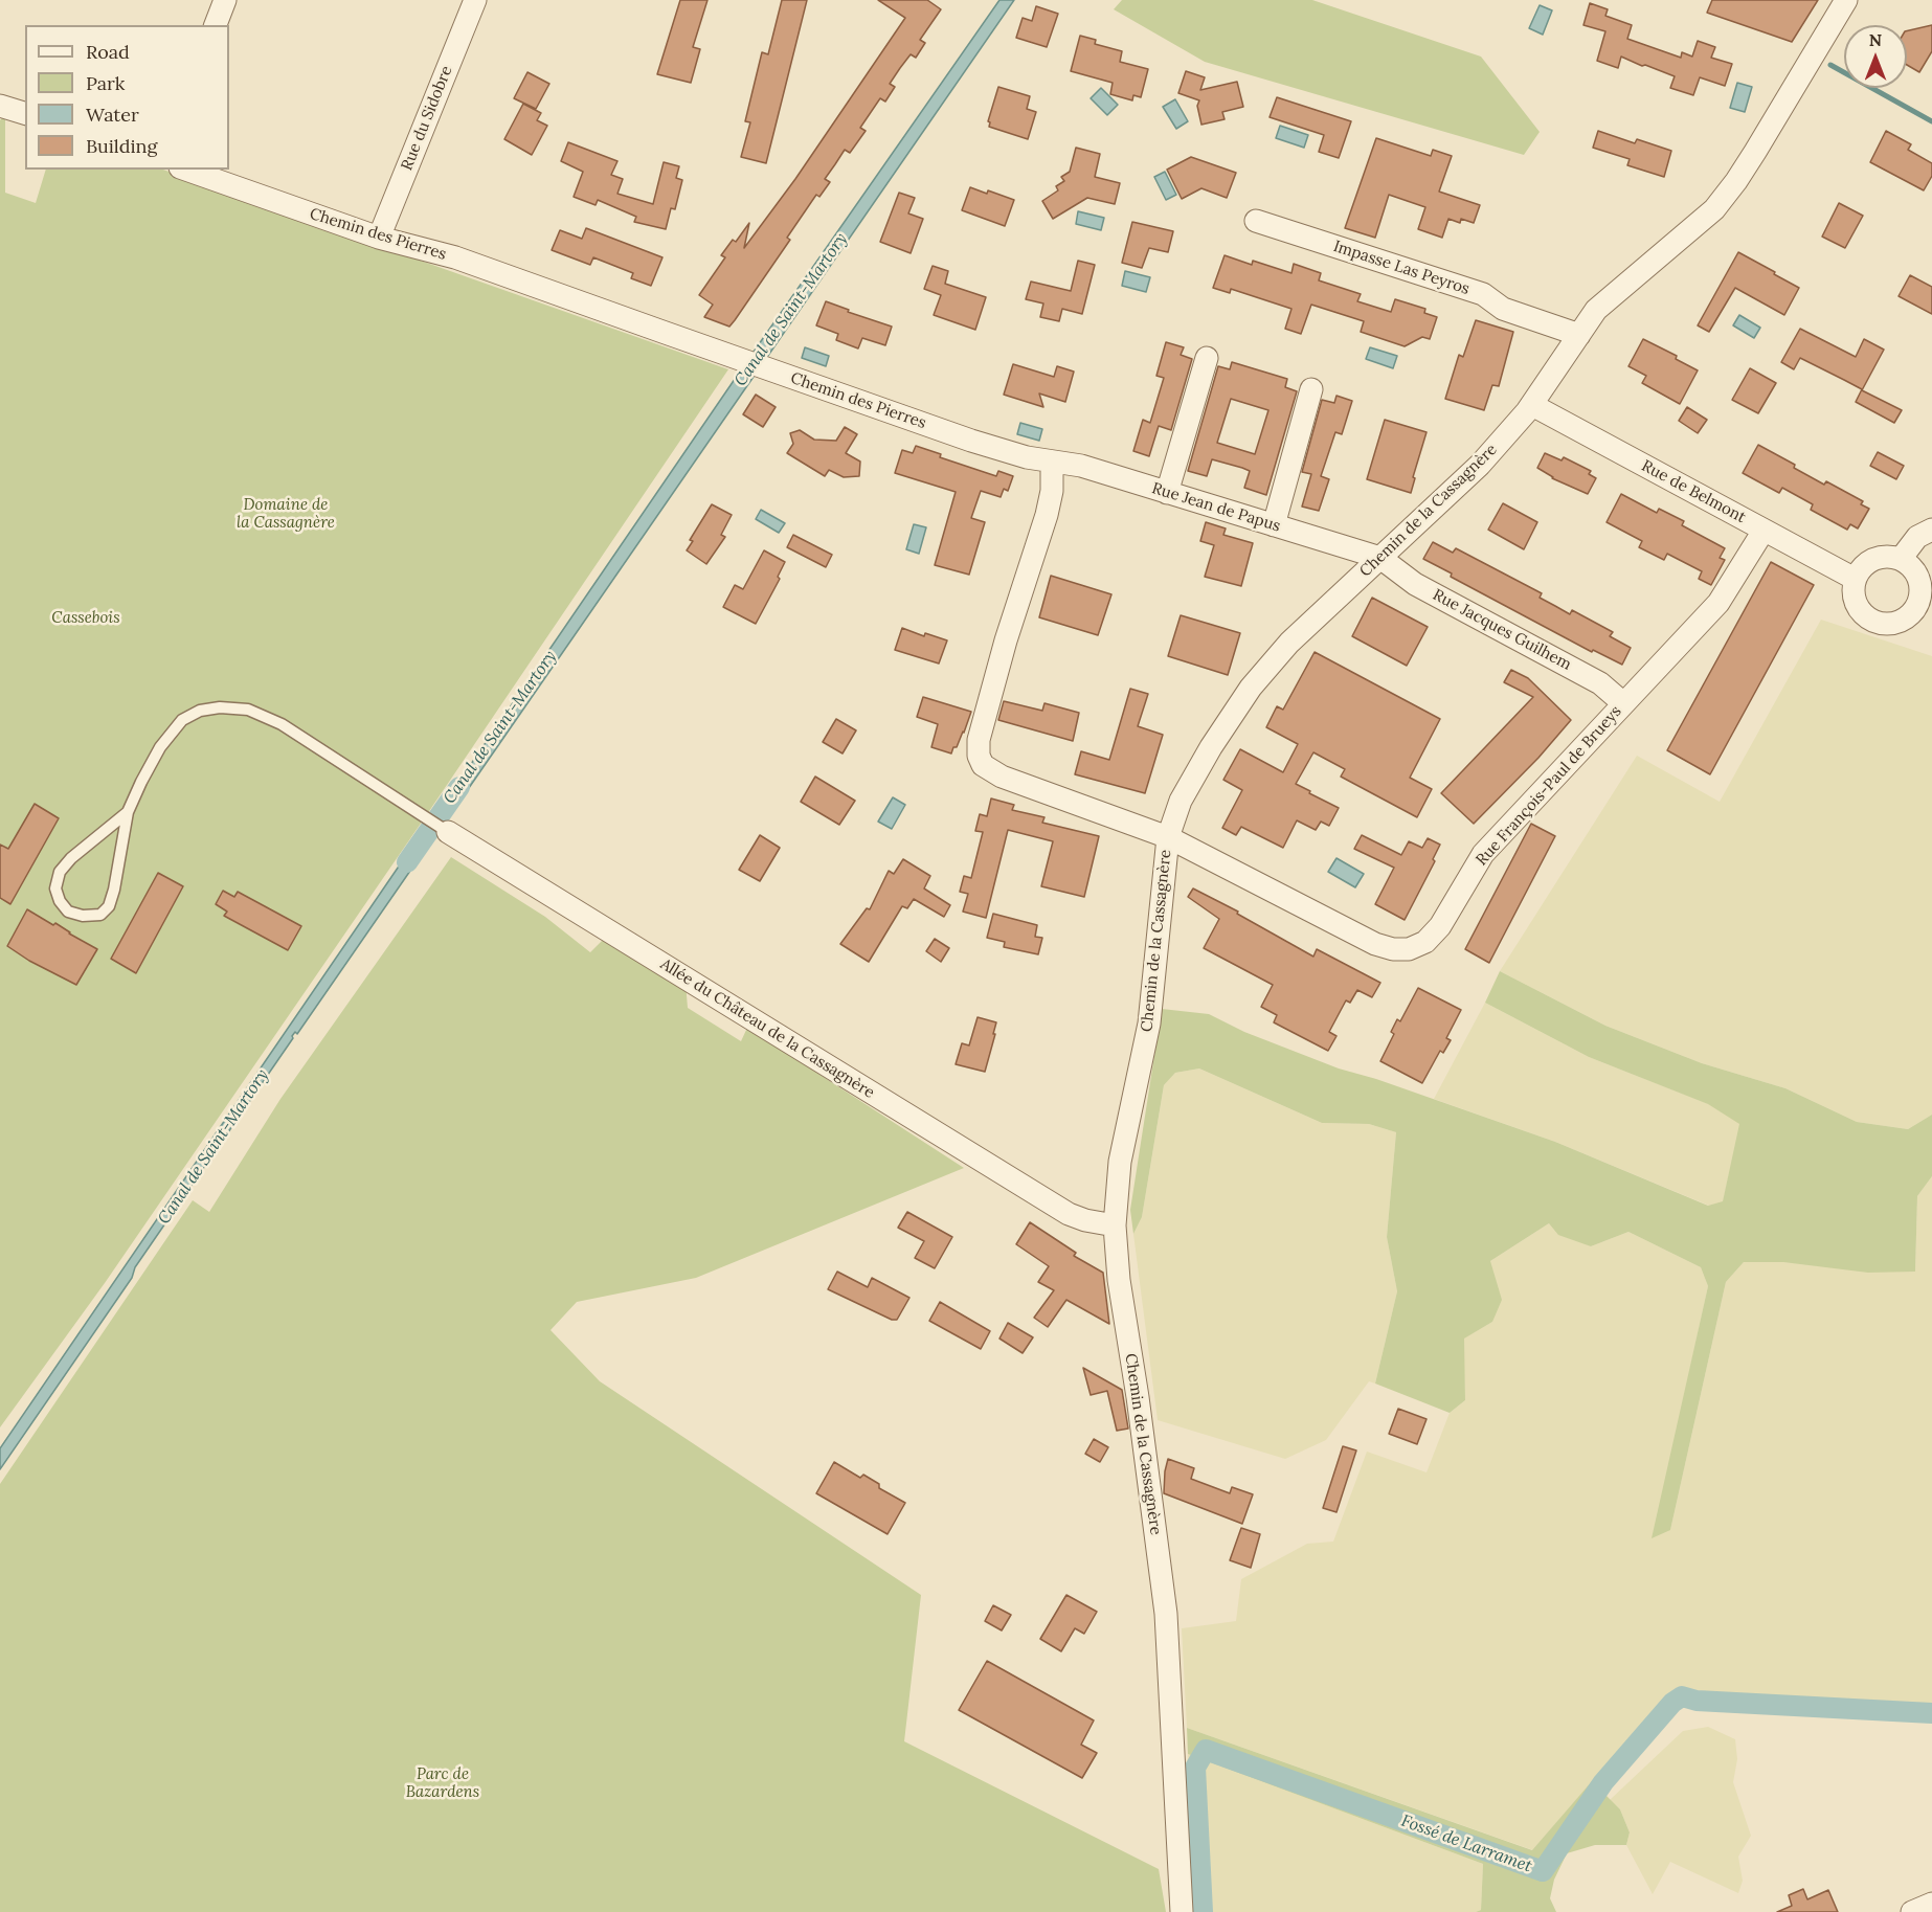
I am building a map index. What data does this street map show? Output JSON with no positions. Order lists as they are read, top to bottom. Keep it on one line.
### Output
{"streets":{"street":["Rue du Sidobre","Chemin des Pierres","Impasse Las Peyros","Rue de Belmont","Rue Jean de Papus","Chemin de la Cassagnère","Rue Jacques Guilhem","Rue François-Paul de Brueys","Allée du Château de la Cassagnère"]},"crossings":[["Rue du Sidobre","Chemin des Pierres"],["Chemin des Pierres","Rue Jean de Papus"],["Impasse Las Peyros","Chemin de la Cassagnère"],["Rue de Belmont","Chemin de la Cassagnère"],["Rue de Belmont","Rue François-Paul de Brueys"],["Rue Jean de Papus","Chemin de la Cassagnère"],["Rue Jean de Papus","Rue Jacques Guilhem"],["Chemin de la Cassagnère","Rue Jacques Guilhem"],["Chemin de la Cassagnère","Rue François-Paul de Brueys"],["Chemin de la Cassagnère","Allée du Château de la Cassagnère"],["Rue Jacques Guilhem","Rue François-Paul de Brueys"]],"water":["Canal de Saint-Martory","Fossé de Larramet"],"parks":["Domaine de la Cassagnère","Cassebois","Parc de Bazardens"],"legend":["Road","Park","Water","Building"],"north":"top"}
